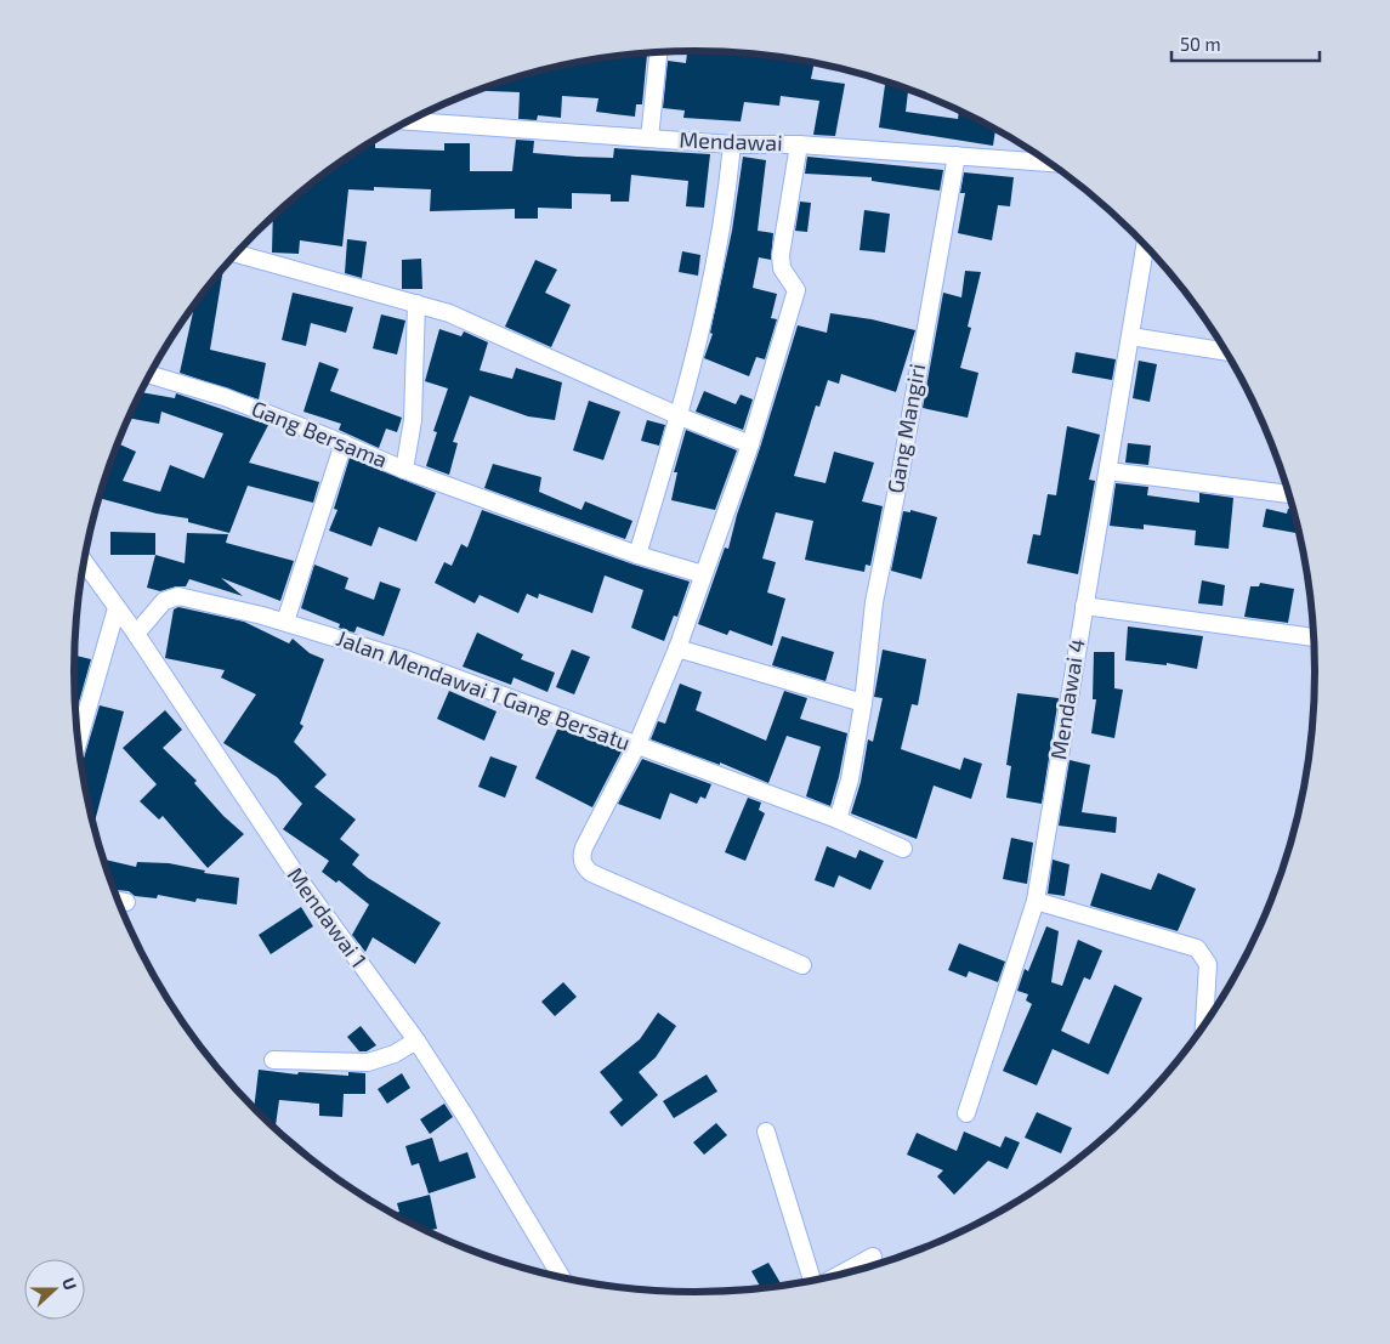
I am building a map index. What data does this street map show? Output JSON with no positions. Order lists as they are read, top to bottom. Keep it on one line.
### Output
{"streets":{"street":["Mendawai","Gang Mangiri","Gang Bersama","Jalan Mendawai 1 Gang Bersatu","Mendawai 4","Mendawai 1"]},"crossings":[["Mendawai","Gang Mangiri"],["Gang Mangiri","Jalan Mendawai 1 Gang Bersatu"],["Jalan Mendawai 1 Gang Bersatu","Mendawai 1"]],"scale_bar":"50 m","north":"right"}
